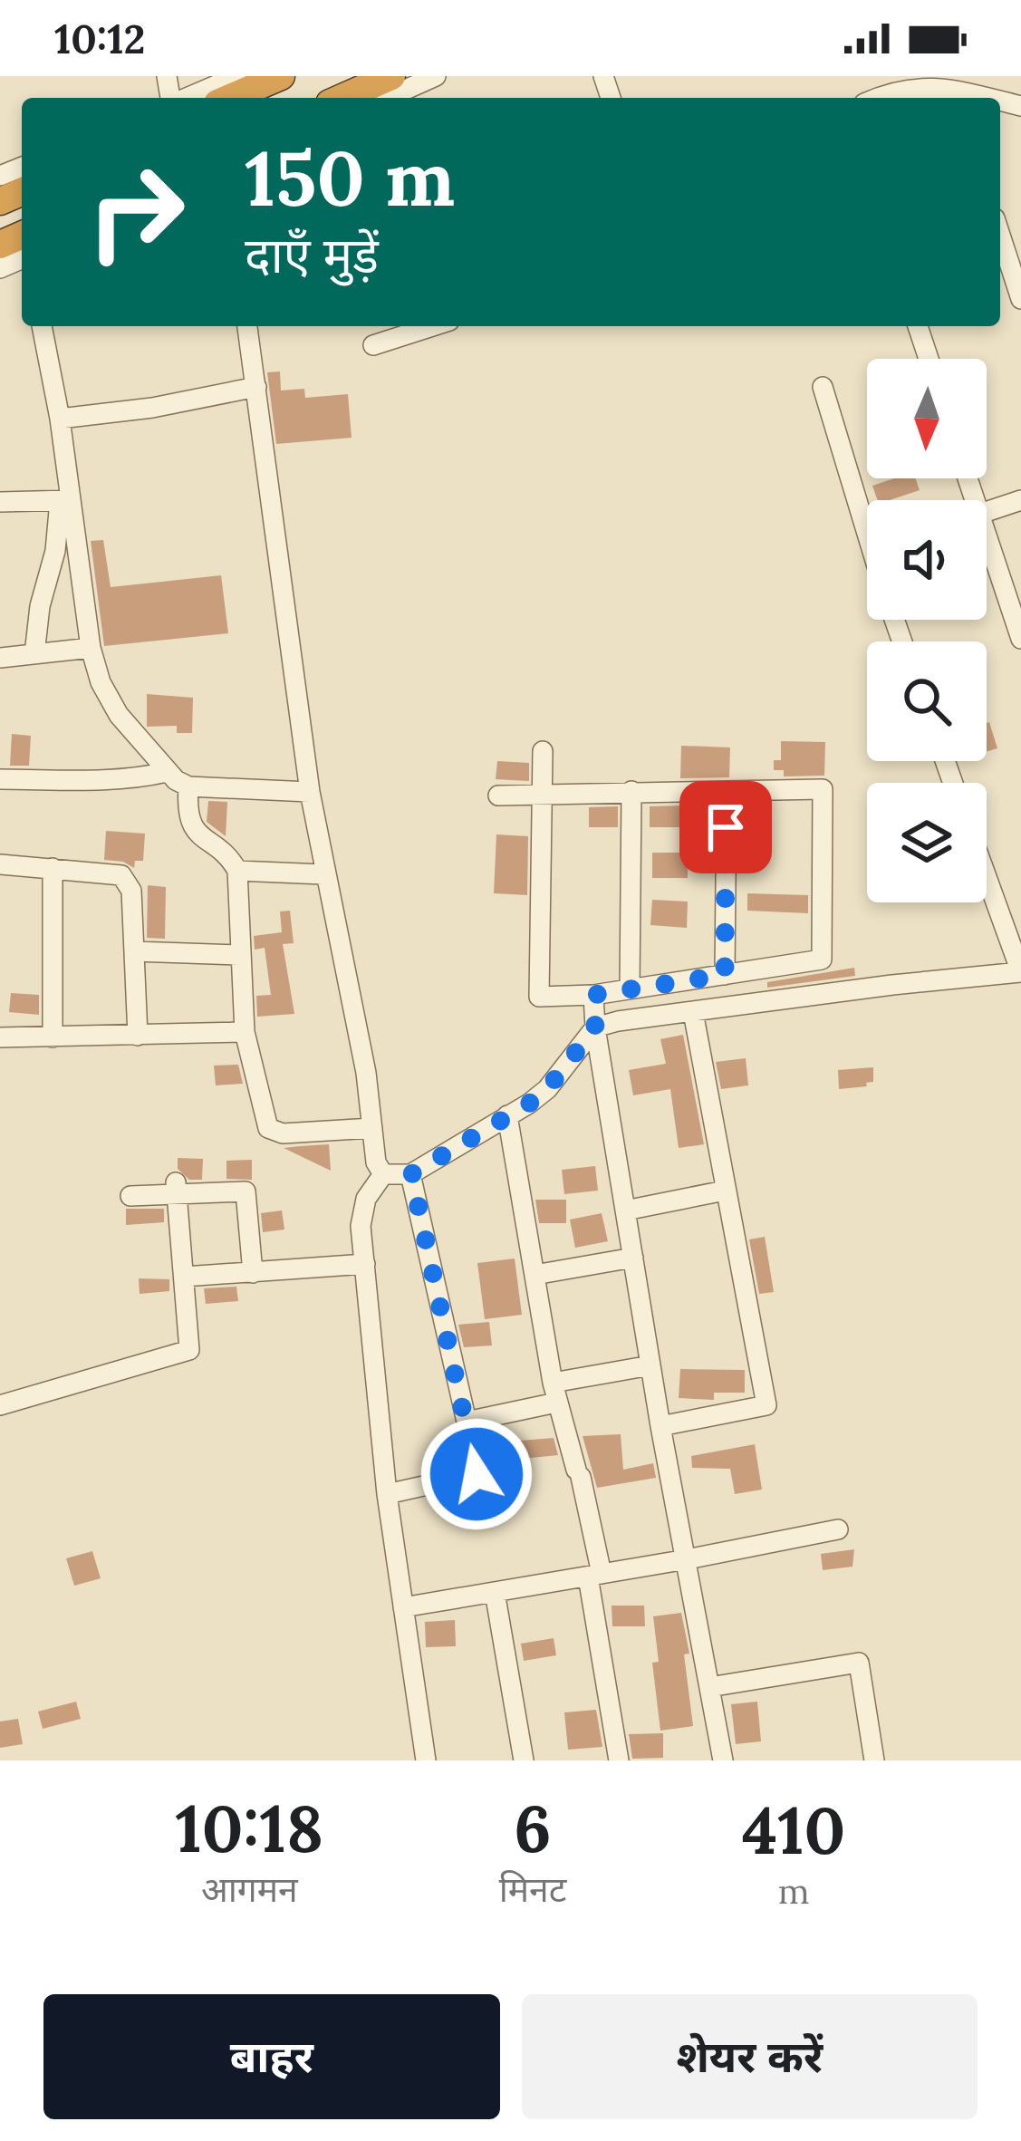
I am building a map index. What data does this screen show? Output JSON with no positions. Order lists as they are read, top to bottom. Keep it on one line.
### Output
{"north":"bottom","page":{"status":"10:12","turn":["150 m","दाएँ मुड़ें"],"eta":["10:18","आगमन","6","मिनट","410","m"],"buttons":["बाहर","शेयर करें"]}}
